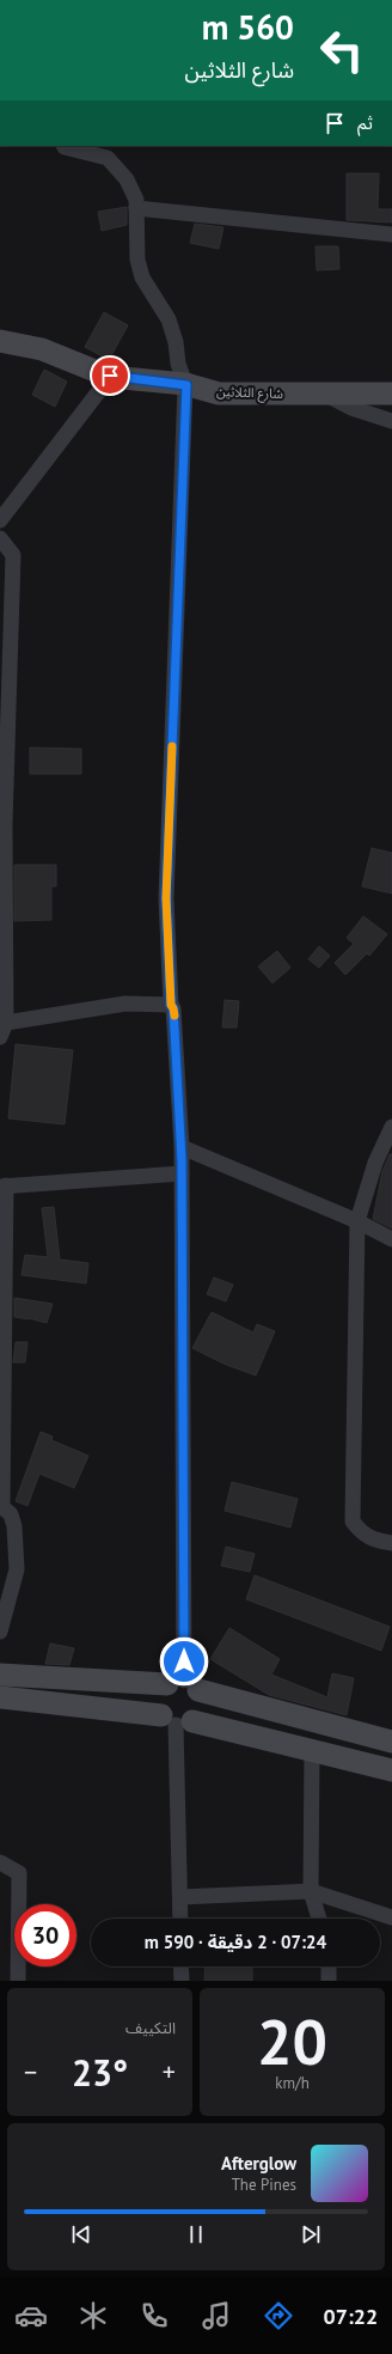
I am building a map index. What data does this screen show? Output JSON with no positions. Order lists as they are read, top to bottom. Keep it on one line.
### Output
{"streets":{"street":["شارع الثلاثين"]},"page":{"turn":["560 m","شارع الثلاثين"],"then":"ثم","limit":"30","trip":"07:24 · 2 دقيقة · 590 m","tile":[["20","km/h"],"التكييف"],"heat":["−","23°","+"],"song":["Afterglow","The Pines"],"tabs":"07:22"}}
